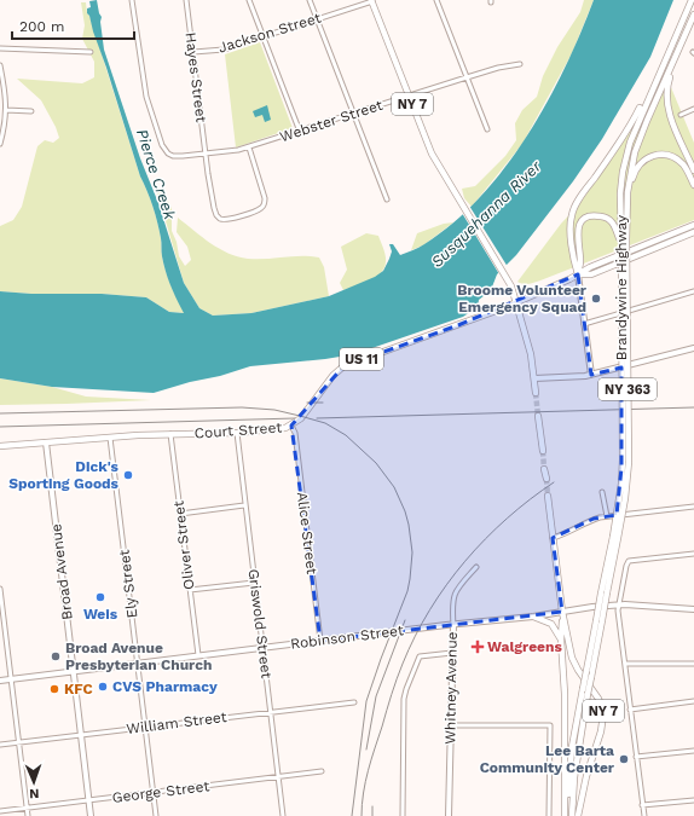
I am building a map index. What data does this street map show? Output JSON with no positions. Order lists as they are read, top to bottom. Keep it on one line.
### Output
{"streets":{"main road":["NY 7","Brandywine Highway","US 11","NY 363","Court Street"],"street":["Jackson Street","Hayes Street","Webster Street","Alice Street","Oliver Street","Broad Avenue","Ely Street","Griswold Street","Robinson Street","Whitney Avenue","William Street","George Street"]},"crossings":[["Jackson Street","Hayes Street"],["Jackson Street","NY 7"],["Hayes Street","Webster Street"],["NY 7","Webster Street"],["NY 7","Brandywine Highway"],["NY 7","Court Street"],["NY 7","Robinson Street"],["Court Street","Alice Street"],["Court Street","Oliver Street"],["Court Street","Broad Avenue"],["Court Street","Ely Street"],["Court Street","Griswold Street"],["Alice Street","Robinson Street"],["Oliver Street","Robinson Street"],["Broad Avenue","Robinson Street"],["Broad Avenue","William Street"],["Broad Avenue","George Street"],["Ely Street","Robinson Street"],["Ely Street","William Street"],["Ely Street","George Street"],["Griswold Street","Robinson Street"],["Griswold Street","William Street"],["Griswold Street","George Street"],["Robinson Street","Whitney Avenue"]],"water":["Pierce Creek","Susquehanna River"],"places":{"other":["Broome Volunteer Emergency Squad","Dick's Sporting Goods","Weis","Broad Avenue Presbyterian Church","CVS Pharmacy","KFC","Lee Barta Community Center"],"health":["Walgreens"]},"scale_bar":"200 m","north":"bottom"}
